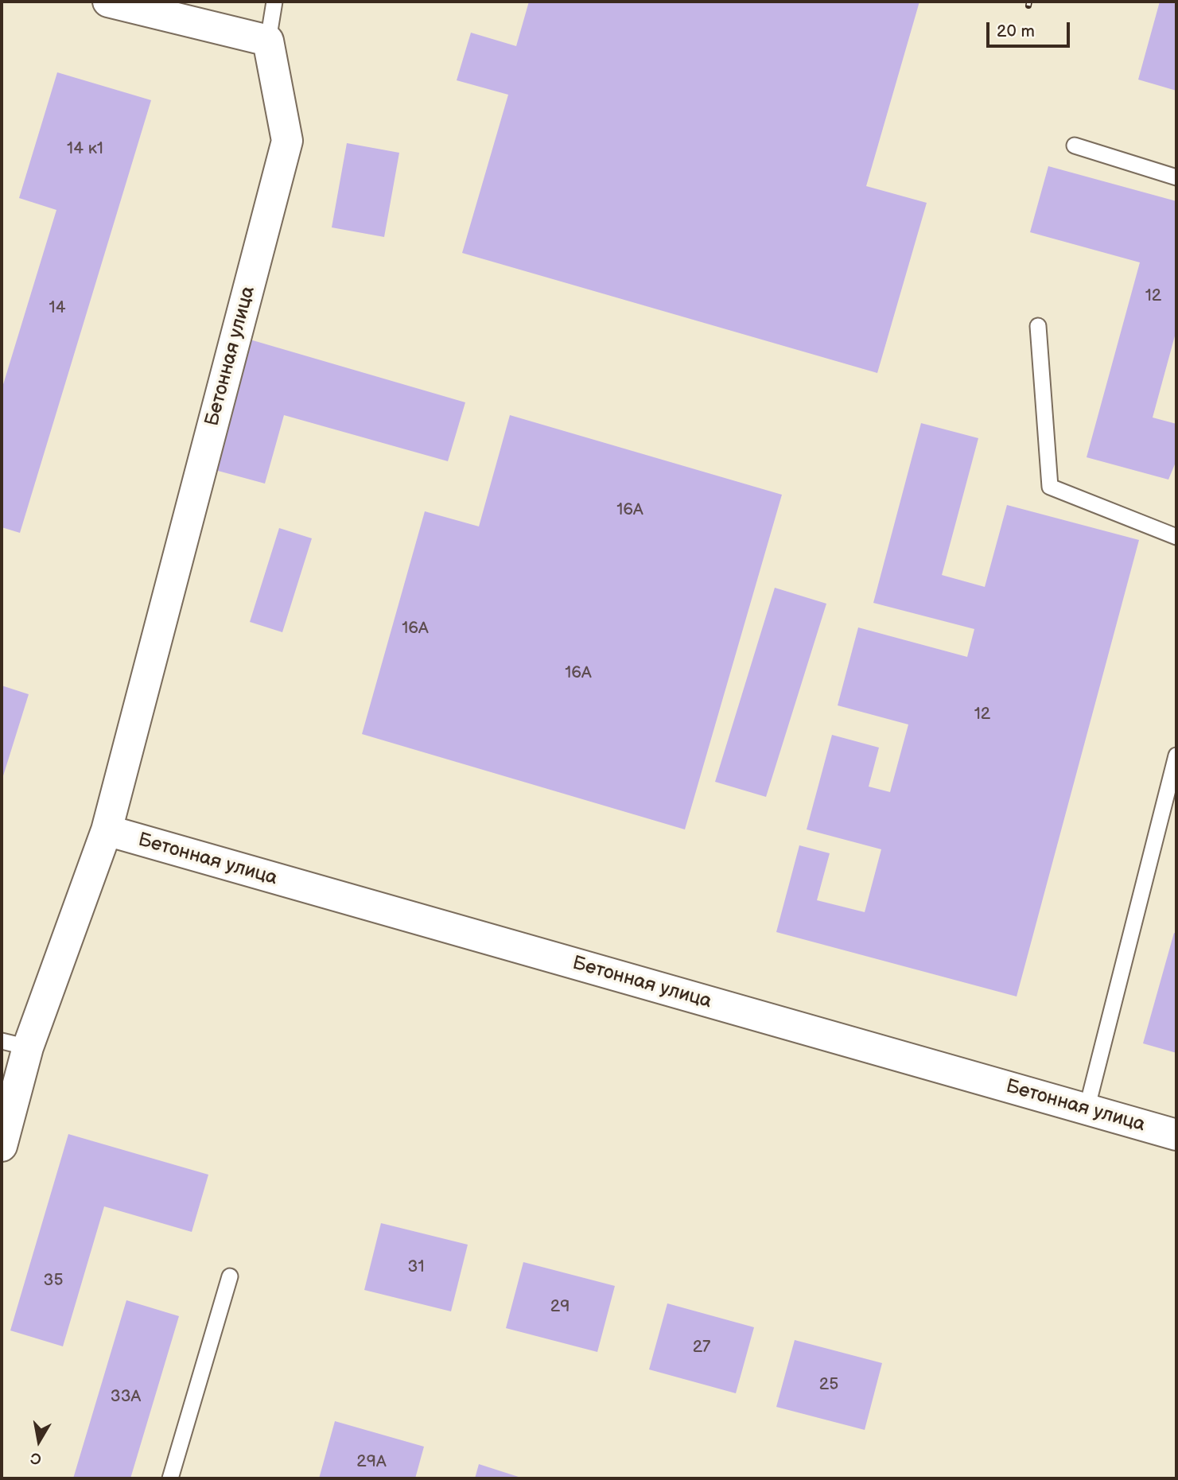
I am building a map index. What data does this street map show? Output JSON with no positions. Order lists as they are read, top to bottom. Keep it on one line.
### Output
{"streets":{"street":["Бетонная улица"]},"house_numbers":["14 к1","12","14","16А","16А","16А","12","31","35","29","27","25","33А","29А"],"scale_bar":"20 m","north":"bottom"}
